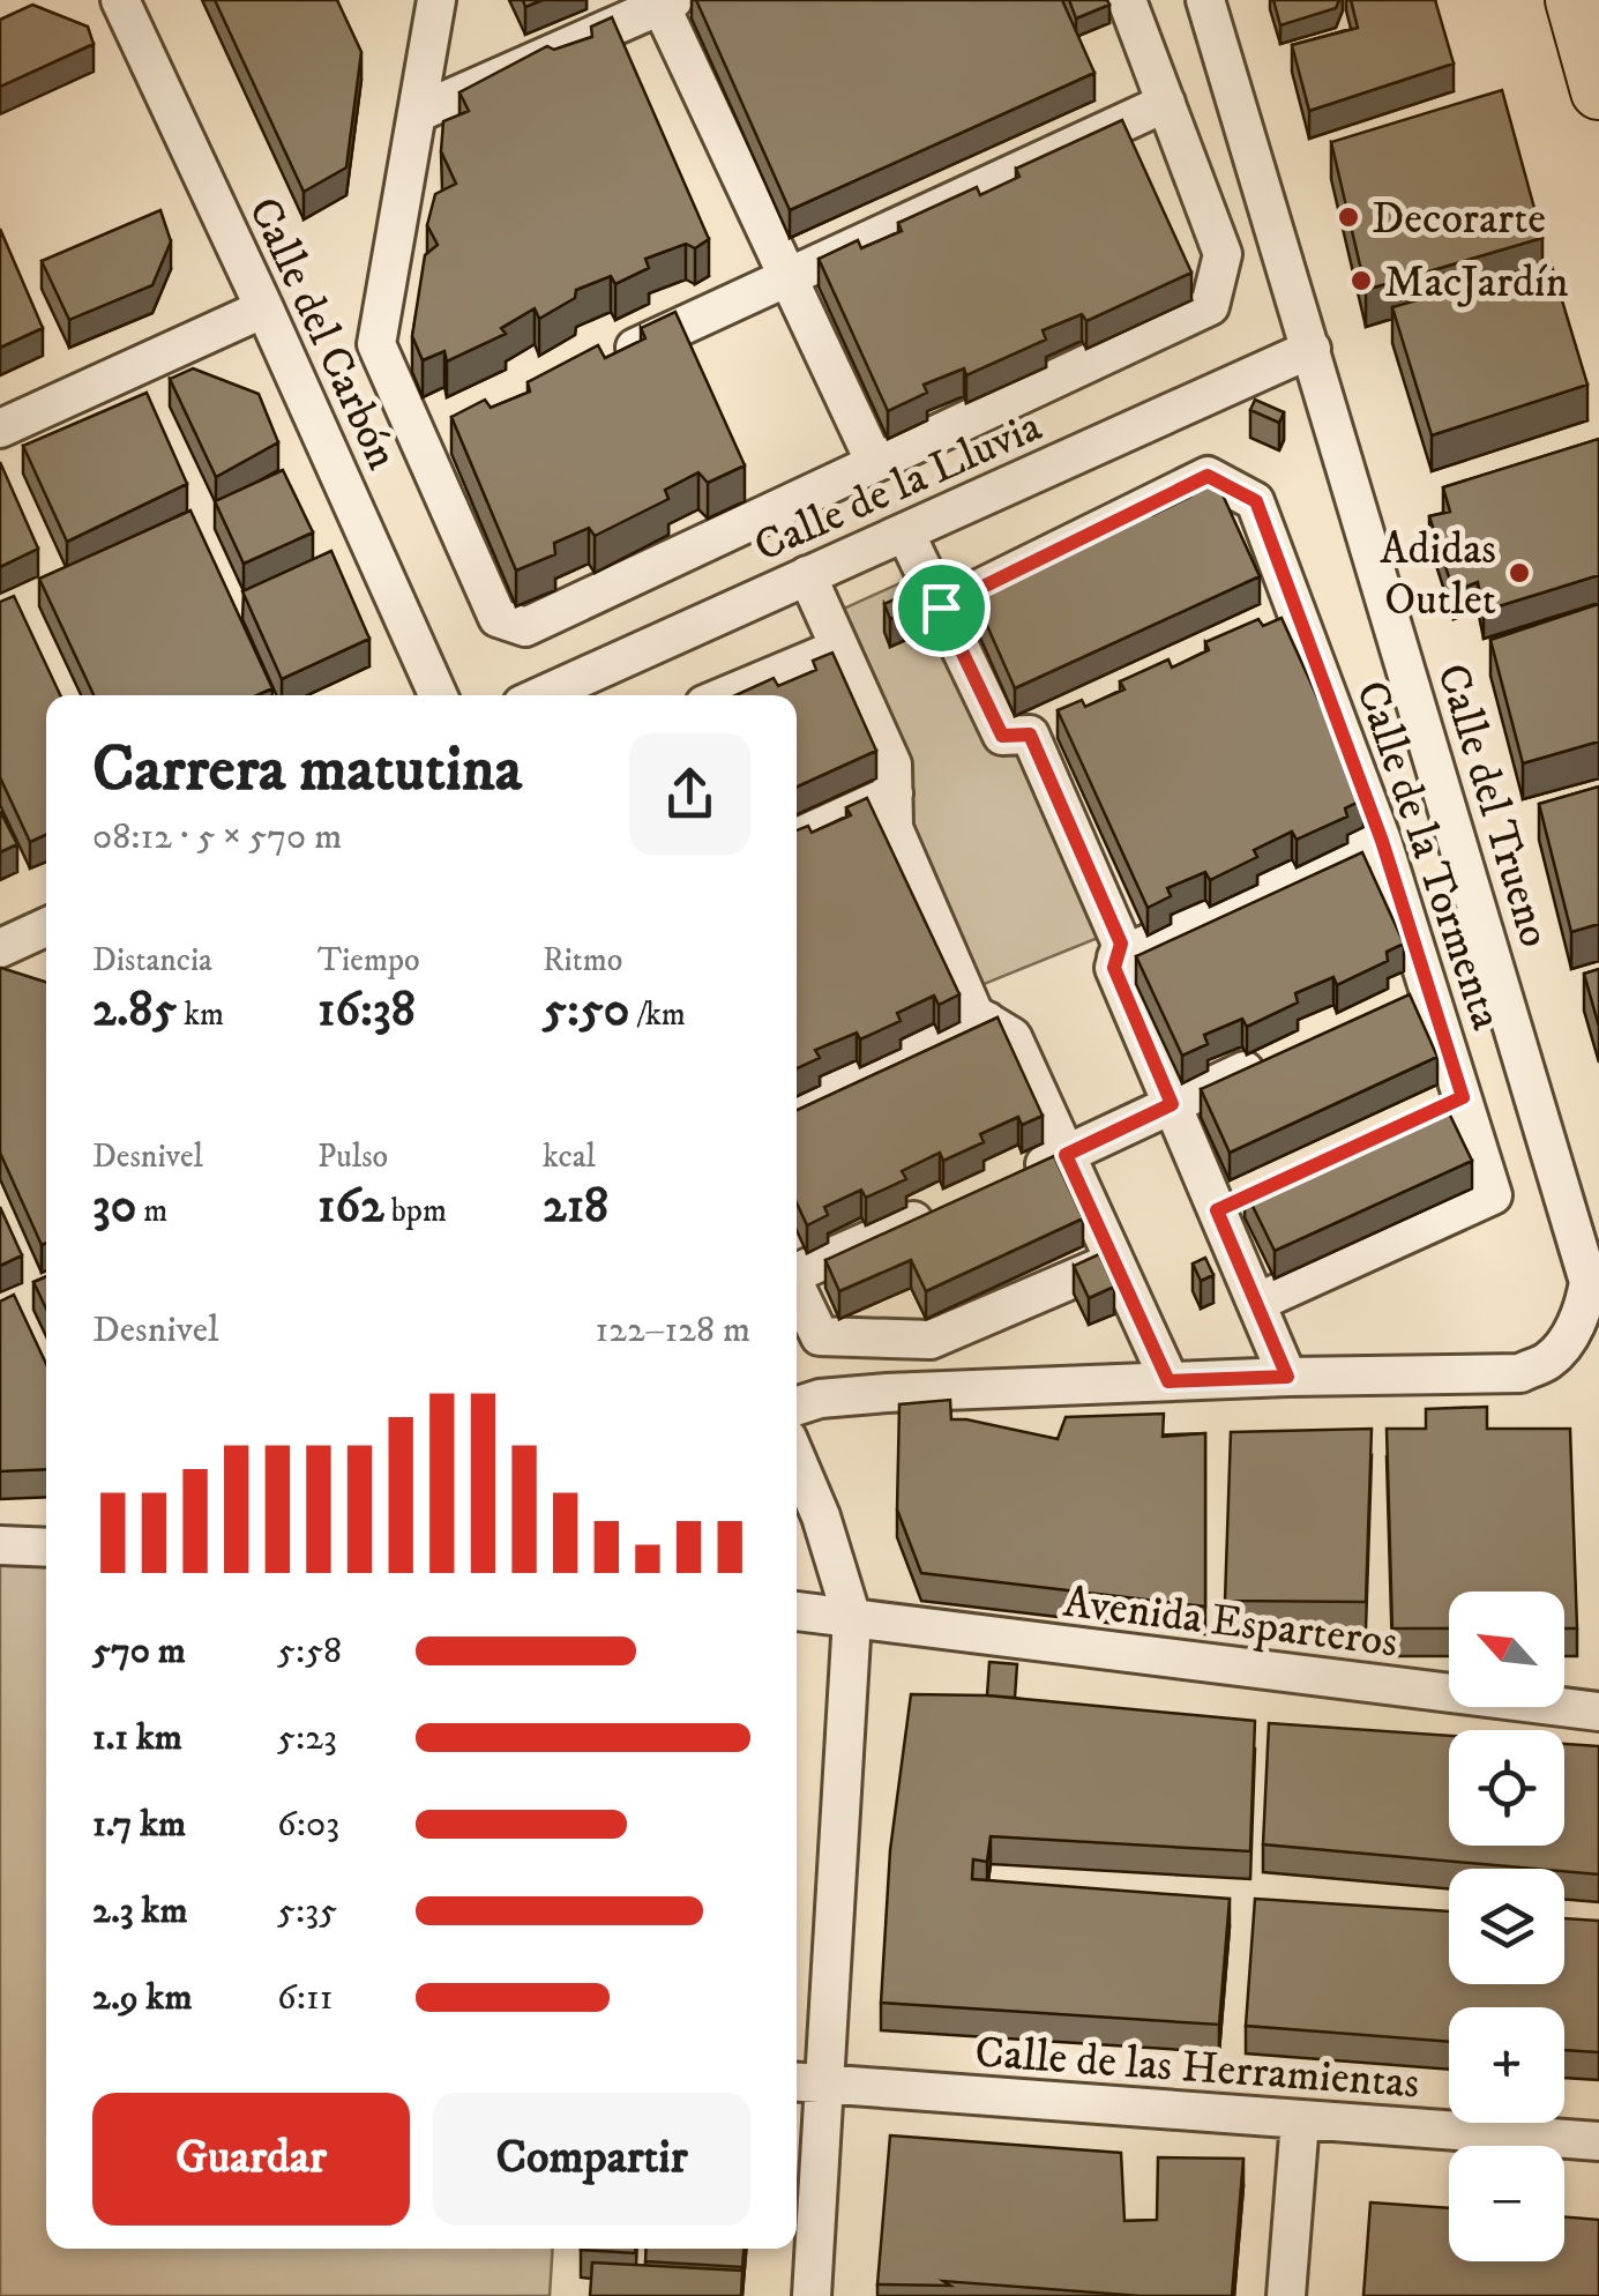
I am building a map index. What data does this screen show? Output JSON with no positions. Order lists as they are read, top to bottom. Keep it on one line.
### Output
{"streets":{"street":["Calle del Carbón","Calle de la Lluvia","Calle del Trueno","Calle de la Tormenta","Avenida Esparteros","Calle de las Herramientas"]},"crossings":[["Calle de la Lluvia","Calle del Trueno"]],"places":["Decorarte","MacJardín","Adidas Outlet"],"north":"top left","page":{"heading":["Carrera matutina","08:12 · 5 × 570 m"],"stats":[["Distancia","2.85 km"],["Tiempo","16:38"],["Ritmo","5:50 /km"],["Desnivel","30 m"],["Pulso","162 bpm"],["kcal","218"]],"chart":["Desnivel","122–128 m"],"map_buttons":["+","−"],"list":[{"name":"570 m","note":"5:58"},{"name":"1.1 km","note":"5:23"},{"name":"1.7 km","note":"6:03"},{"name":"2.3 km","note":"5:35"},{"name":"2.9 km","note":"6:11"}],"buttons":["Guardar","Compartir"]}}
